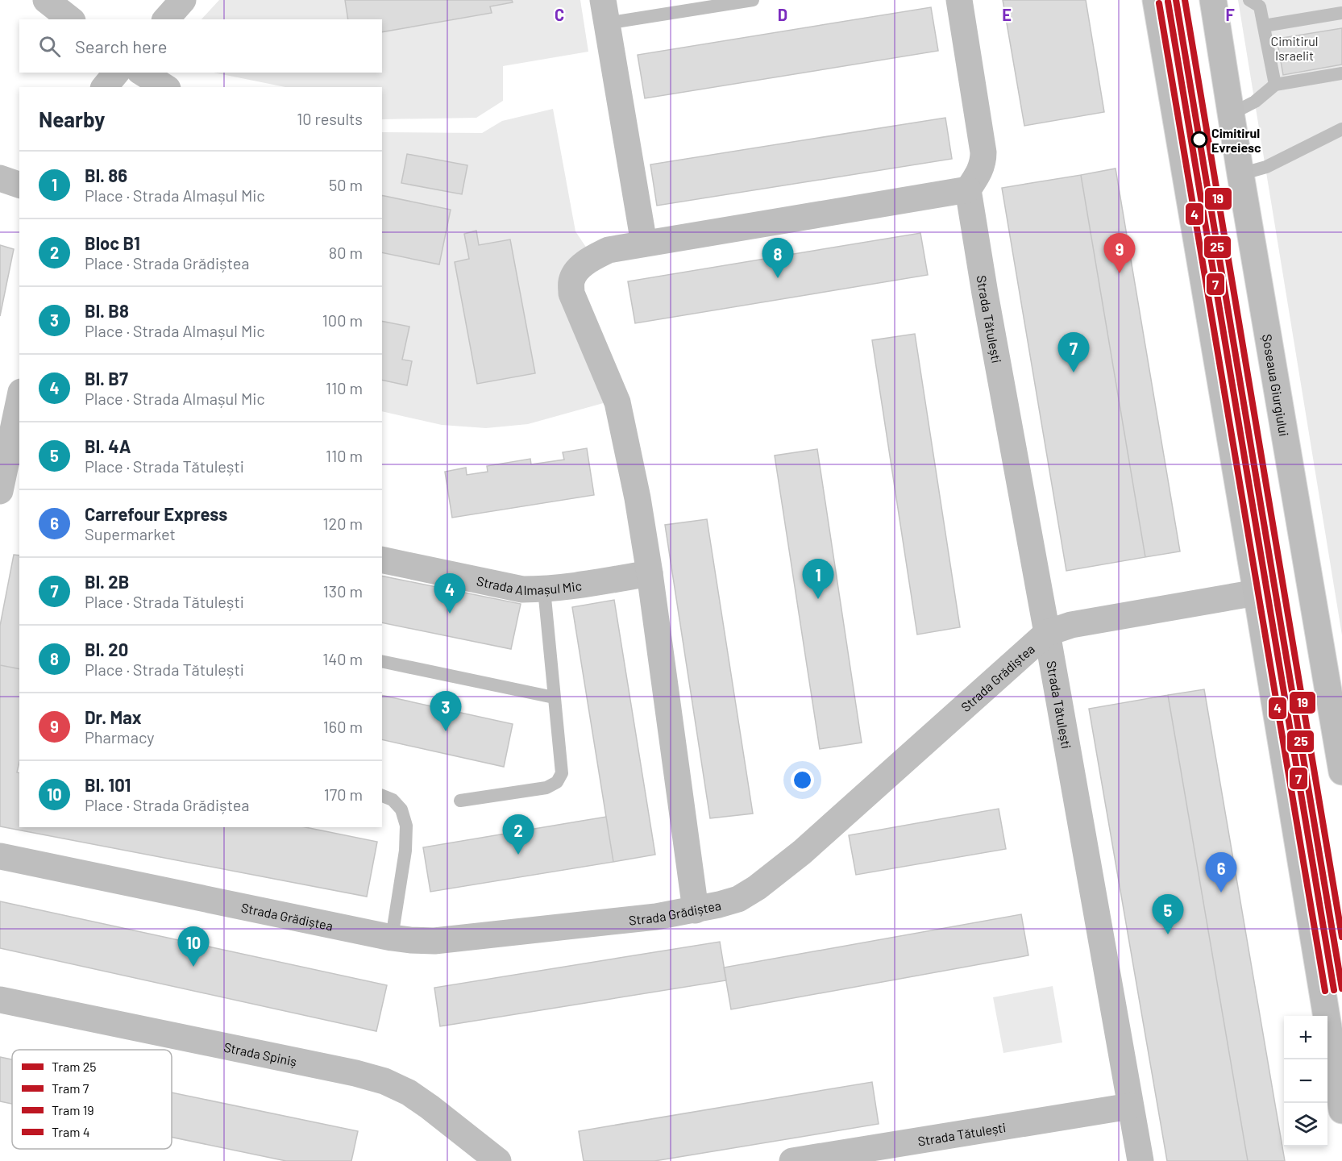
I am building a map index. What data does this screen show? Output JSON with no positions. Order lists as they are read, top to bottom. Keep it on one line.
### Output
{"streets":{"main road":["Șoseaua Giurgiului"],"street":["Strada Tătulești","Strada Almașul Mic","Strada Grădiștea","Strada Spiniș"]},"crossings":[["Strada Tătulești","Strada Grădiștea"]],"parks":["Cimitirul Israelit"],"places":["Cimitirul Evreiesc"],"lines":["tram line 25","tram line 19","tram line 7","tram line 4"],"legend":["Tram 25","Tram 7","Tram 19","Tram 4"],"page":{"search":"Search here","heading":["Nearby","10 results"],"list":[{"mark":"1","name":"Bl. 86","note":"Place · Strada Almașul Mic","value":"50 m"},{"mark":"2","name":"Bloc B1","note":"Place · Strada Grădiștea","value":"80 m"},{"mark":"3","name":"Bl. B8","note":"Place · Strada Almașul Mic","value":"100 m"},{"mark":"4","name":"Bl. B7","note":"Place · Strada Almașul Mic","value":"110 m"},{"mark":"5","name":"Bl. 4A","note":"Place · Strada Tătulești","value":"110 m"},{"mark":"6","name":"Carrefour Express","note":"Supermarket","value":"120 m"},{"mark":"7","name":"Bl. 2B","note":"Place · Strada Tătulești","value":"130 m"},{"mark":"8","name":"Bl. 20","note":"Place · Strada Tătulești","value":"140 m"},{"mark":"9","name":"Dr. Max","note":"Pharmacy","value":"160 m"},{"mark":"10","name":"Bl. 101","note":"Place · Strada Grădiștea","value":"170 m"}],"pins":["9","8","7","1","4","3","2","6","5","10"],"map_buttons":["+","−"]},"grid":{"columns":["C","D","E","F"]}}
